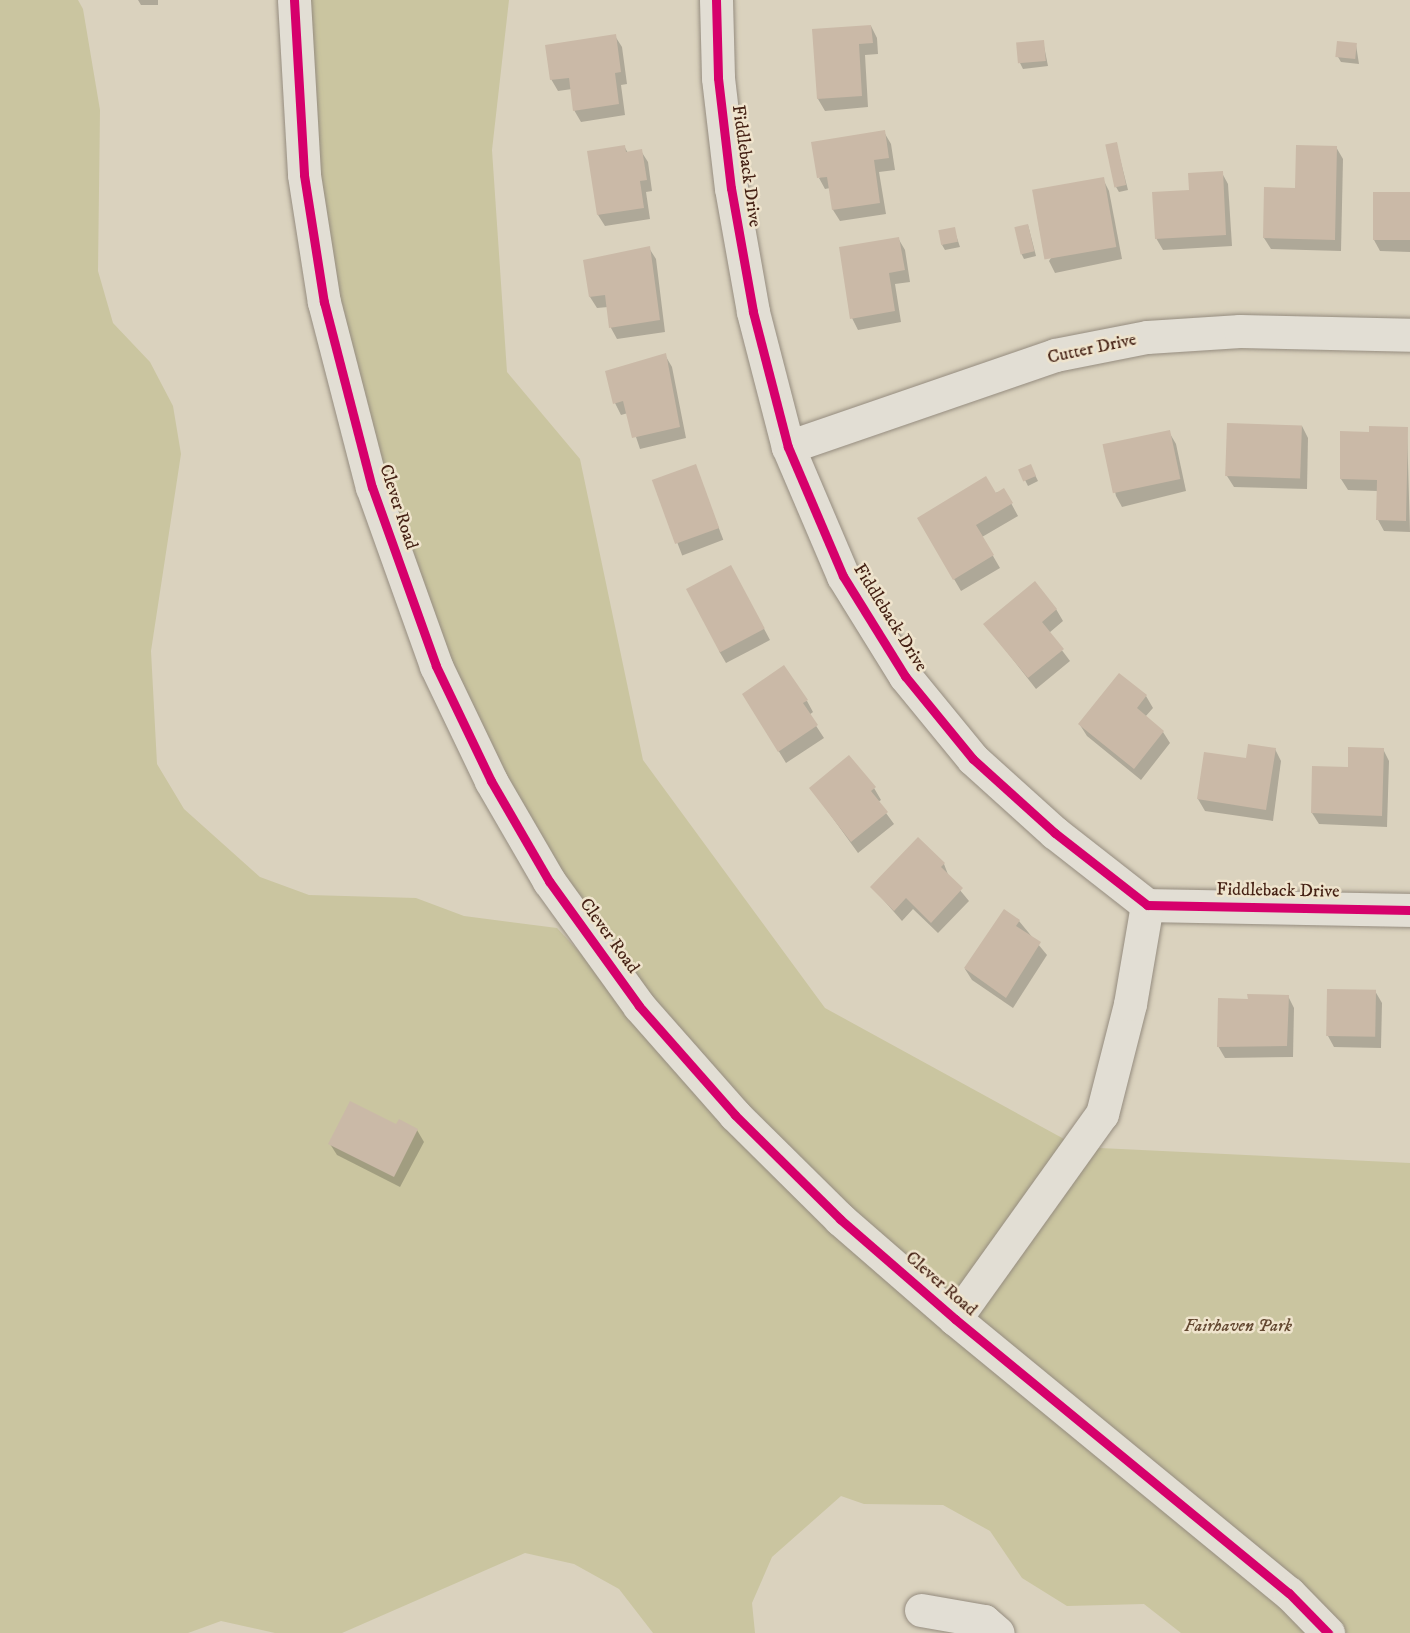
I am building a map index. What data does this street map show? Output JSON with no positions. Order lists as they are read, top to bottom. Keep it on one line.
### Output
{"streets":{"street":["Fiddleback Drive","Cutter Drive","Clever Road"]},"crossings":[["Fiddleback Drive","Cutter Drive"]],"parks":["Fairhaven Park"]}
